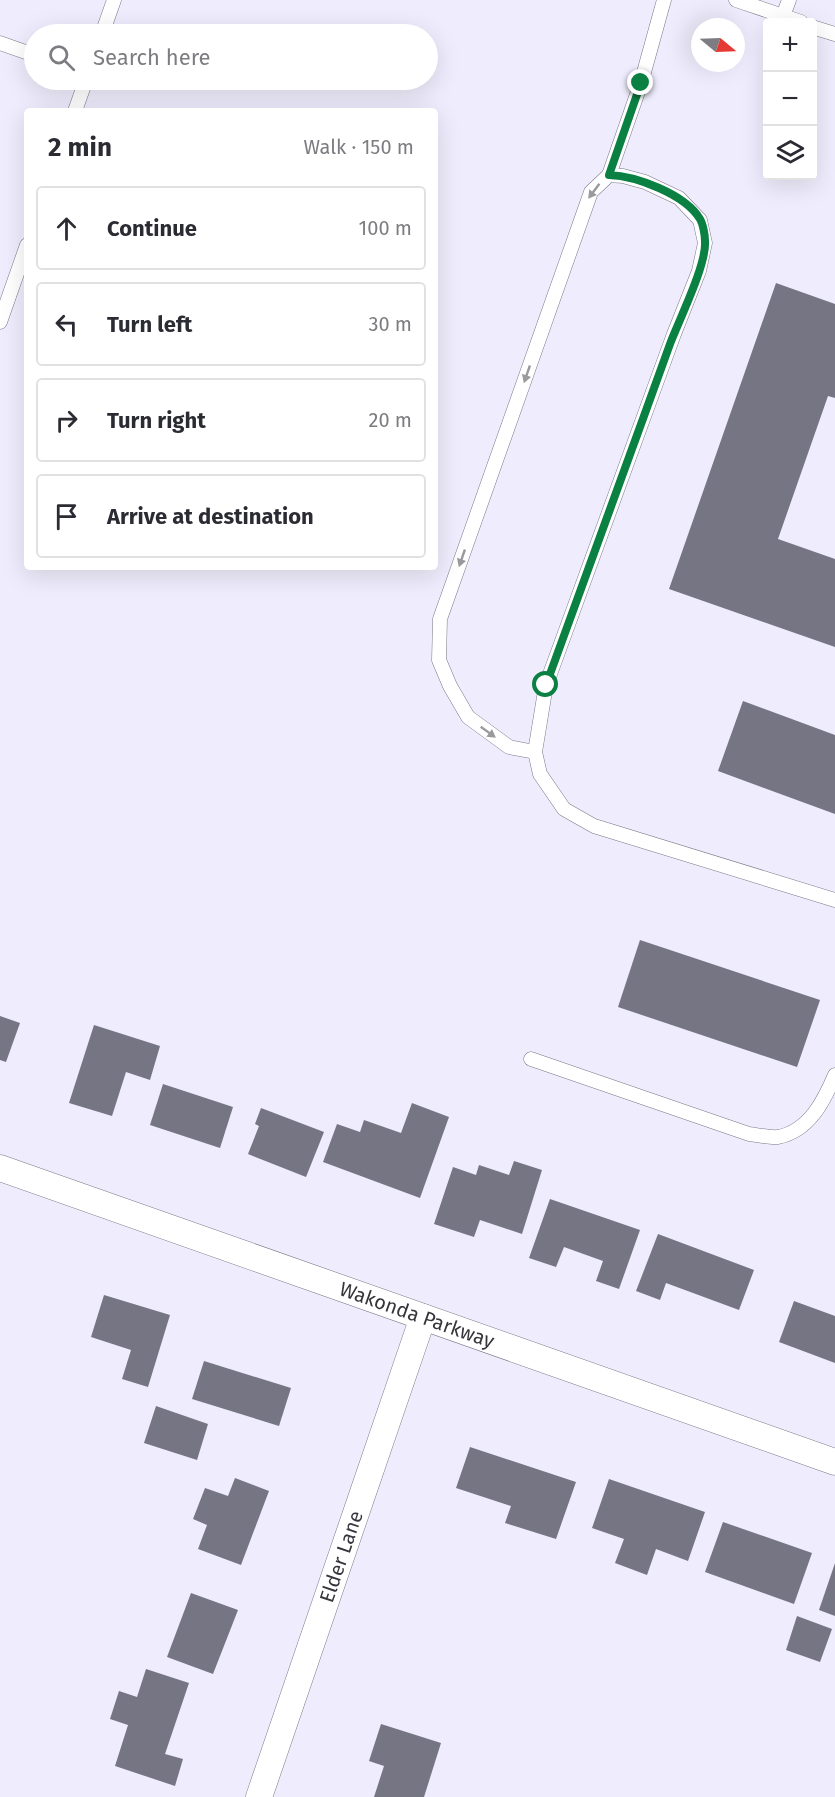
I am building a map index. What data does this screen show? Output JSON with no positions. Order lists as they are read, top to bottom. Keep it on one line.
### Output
{"streets":{"street":["Wakonda Parkway","Elder Lane"]},"crossings":[["Wakonda Parkway","Elder Lane"]],"north":"right","page":{"map_buttons":["+","−"],"search":"Search here","heading":["2 min","Walk · 150 m"],"list":[["Continue","100 m"],["Turn left","30 m"],["Turn right","20 m"],"Arrive at destination"]}}
